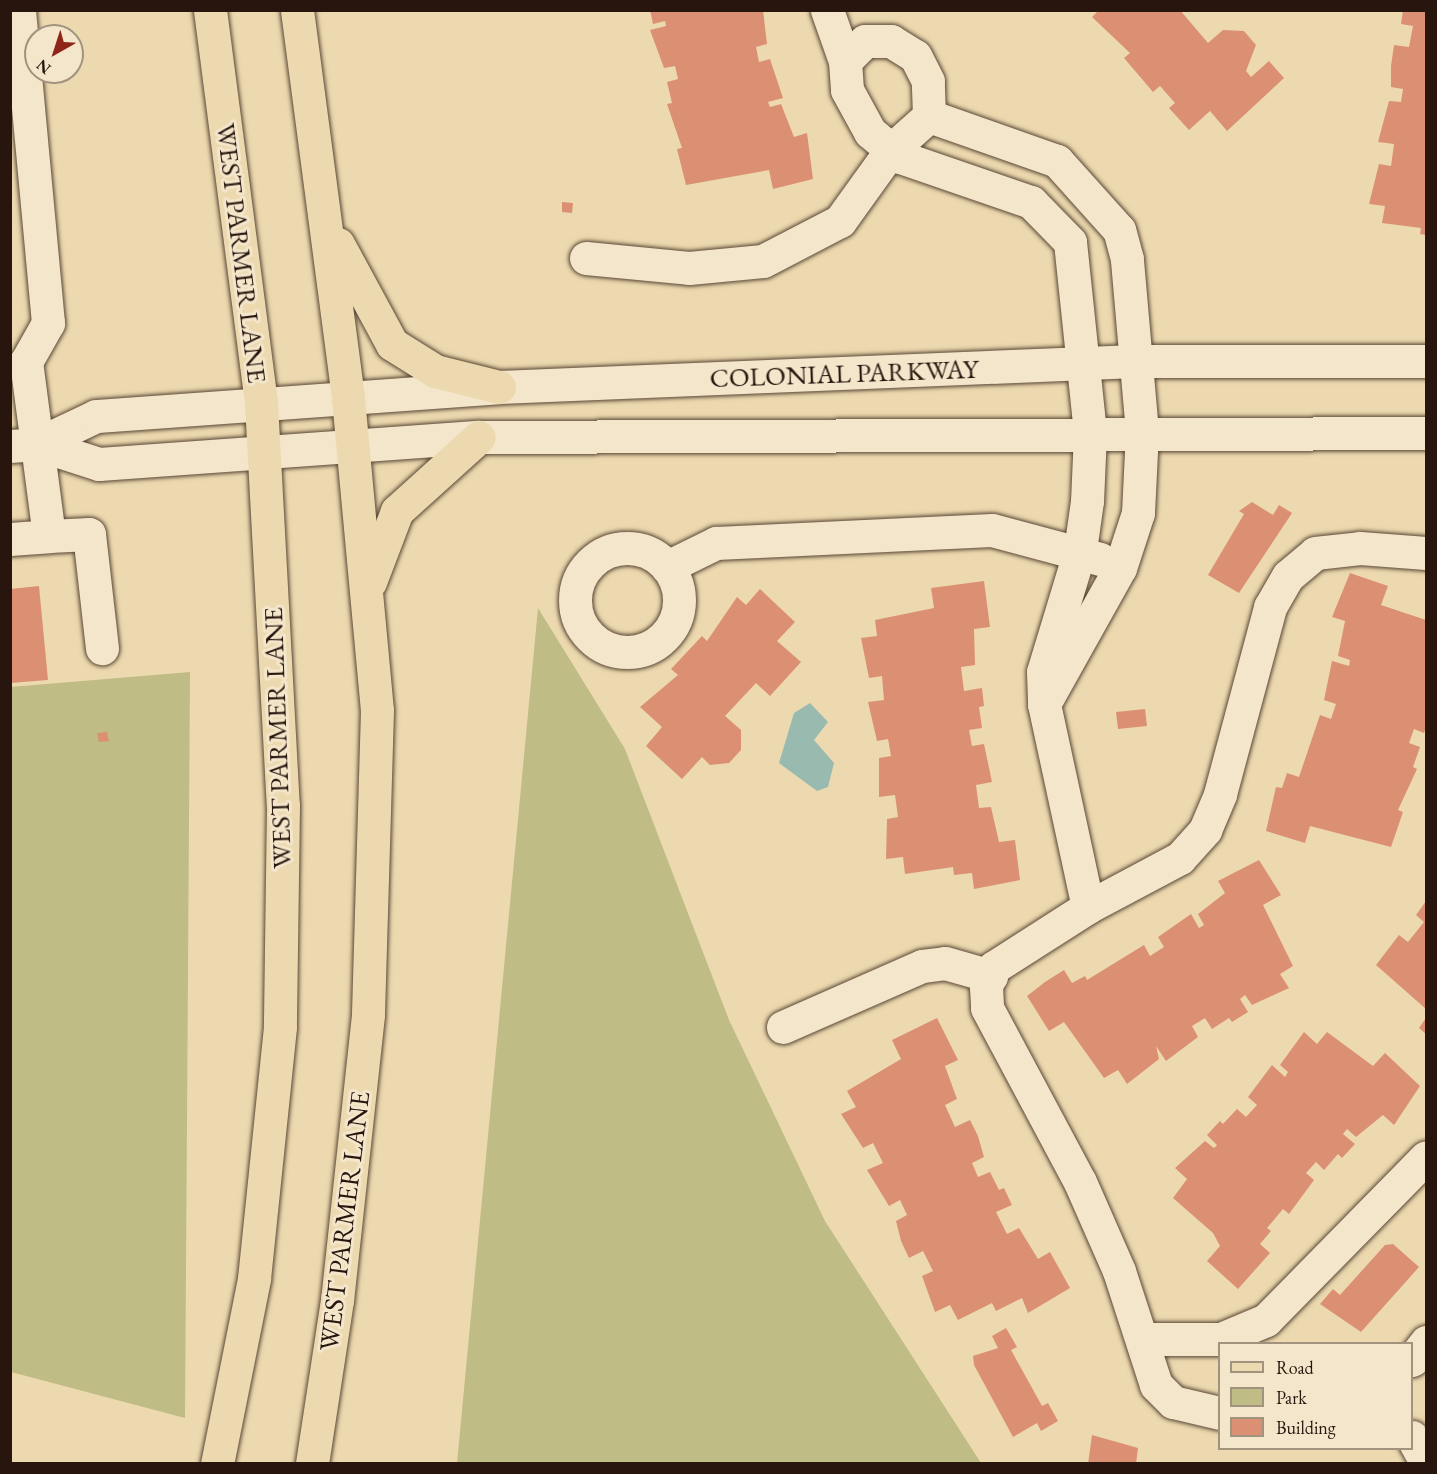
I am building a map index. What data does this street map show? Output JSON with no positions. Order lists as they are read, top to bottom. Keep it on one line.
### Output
{"streets":{"main road":["WEST PARMER LANE"],"street":["COLONIAL PARKWAY"]},"crossings":[["WEST PARMER LANE","COLONIAL PARKWAY"]],"legend":["Road","Park","Building"],"north":"bottom left"}
